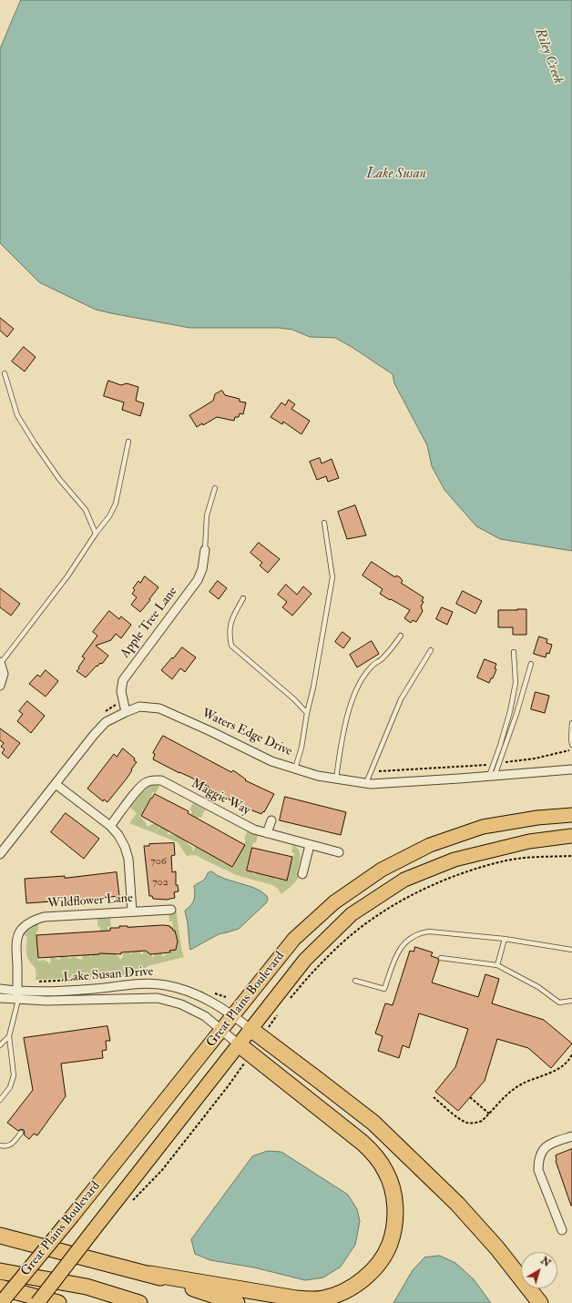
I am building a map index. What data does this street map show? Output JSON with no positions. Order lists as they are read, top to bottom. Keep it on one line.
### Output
{"streets":{"main road":["Great Plains Boulevard"],"street":["Apple Tree Lane","Waters Edge Drive","Maggie Way","Wildflower Lane","Lake Susan Drive"]},"crossings":[["Apple Tree Lane","Waters Edge Drive"],["Wildflower Lane","Lake Susan Drive"],["Lake Susan Drive","Great Plains Boulevard"]],"water":["Riley Creek","Lake Susan"],"house_numbers":["706","702"],"north":"top right"}
